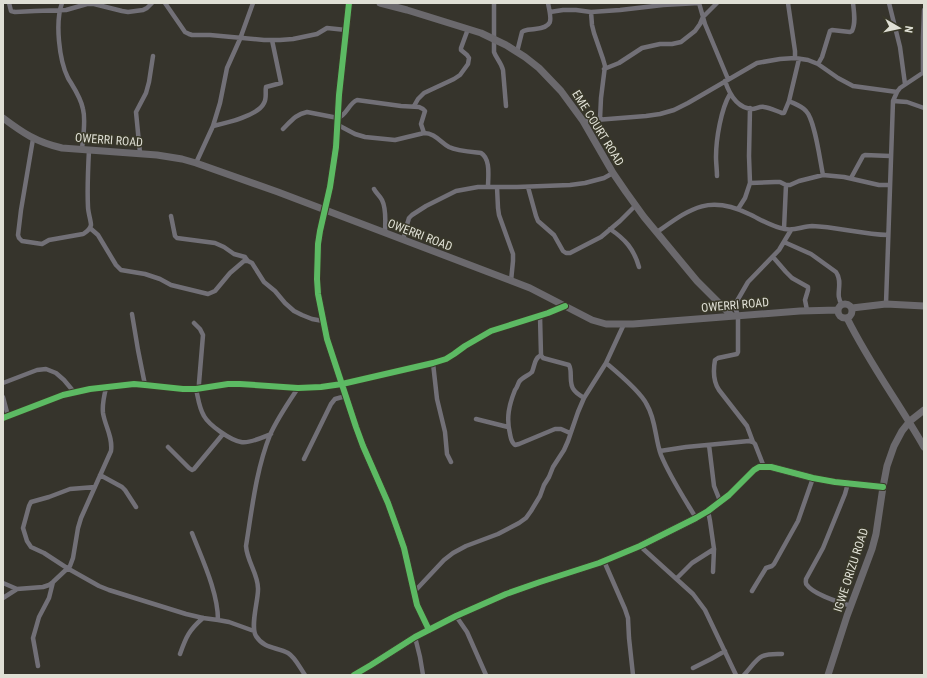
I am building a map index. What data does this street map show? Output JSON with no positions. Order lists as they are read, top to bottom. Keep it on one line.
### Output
{"streets":{"street":["EME COURT ROAD","OWERRI ROAD","IGWE ORIZU ROAD"]},"crossings":[["EME COURT ROAD","OWERRI ROAD"]],"north":"right"}
